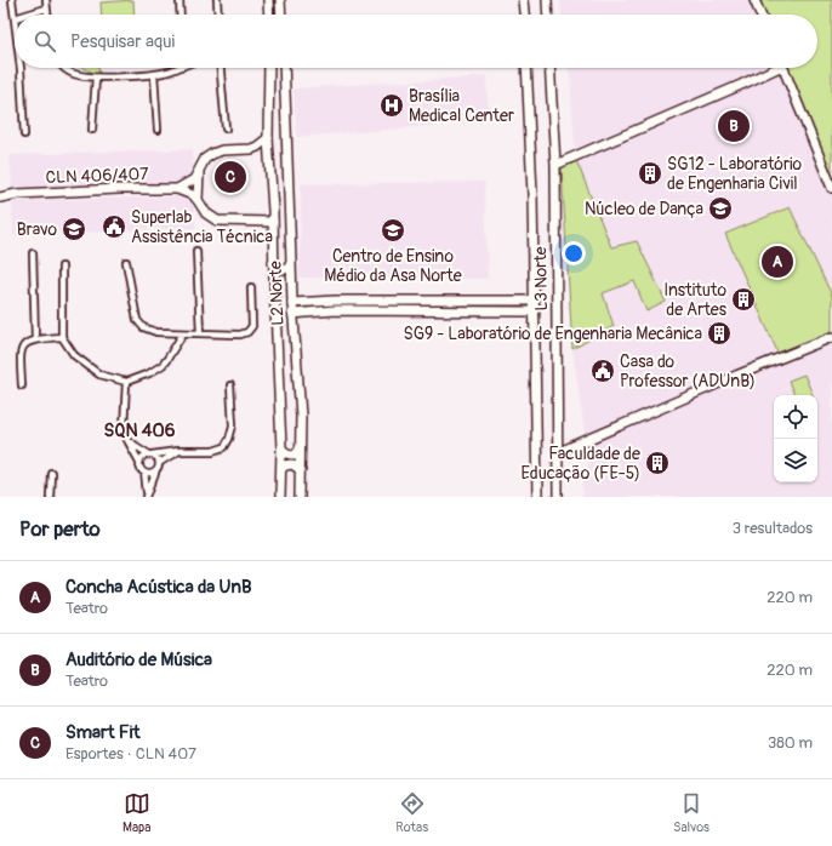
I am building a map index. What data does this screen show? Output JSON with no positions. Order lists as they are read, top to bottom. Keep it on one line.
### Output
{"streets":{"main road":["CLN 406/407","L3 Norte","L2 Norte"]},"districts":["SQN 406"],"places":{"hospital":["Brasília Medical Center"],"building":["SG12 - Laboratório de Engenharia Civil","Instituto de Artes","SG9 - Laboratório de Engenharia Mecânica","Faculdade de Educação (FE-5)"],"school or university":["Núcleo de Dança","Bravo","Centro de Ensino Médio da Asa Norte"],"public building":["Superlab Assistência Técnica","Casa do Professor (ADUnB)"]},"page":{"search":"Pesquisar aqui","pins":["B","C","A"],"heading":["Por perto","3 resultados"],"list":[{"mark":"A","name":"Concha Acústica da UnB","note":"Teatro","value":"220 m"},{"mark":"B","name":"Auditório de Música","note":"Teatro","value":"220 m"},{"mark":"C","name":"Smart Fit","note":"Esportes · CLN 407","value":"380 m"}],"nav":["Mapa","Rotas","Salvos"]}}
